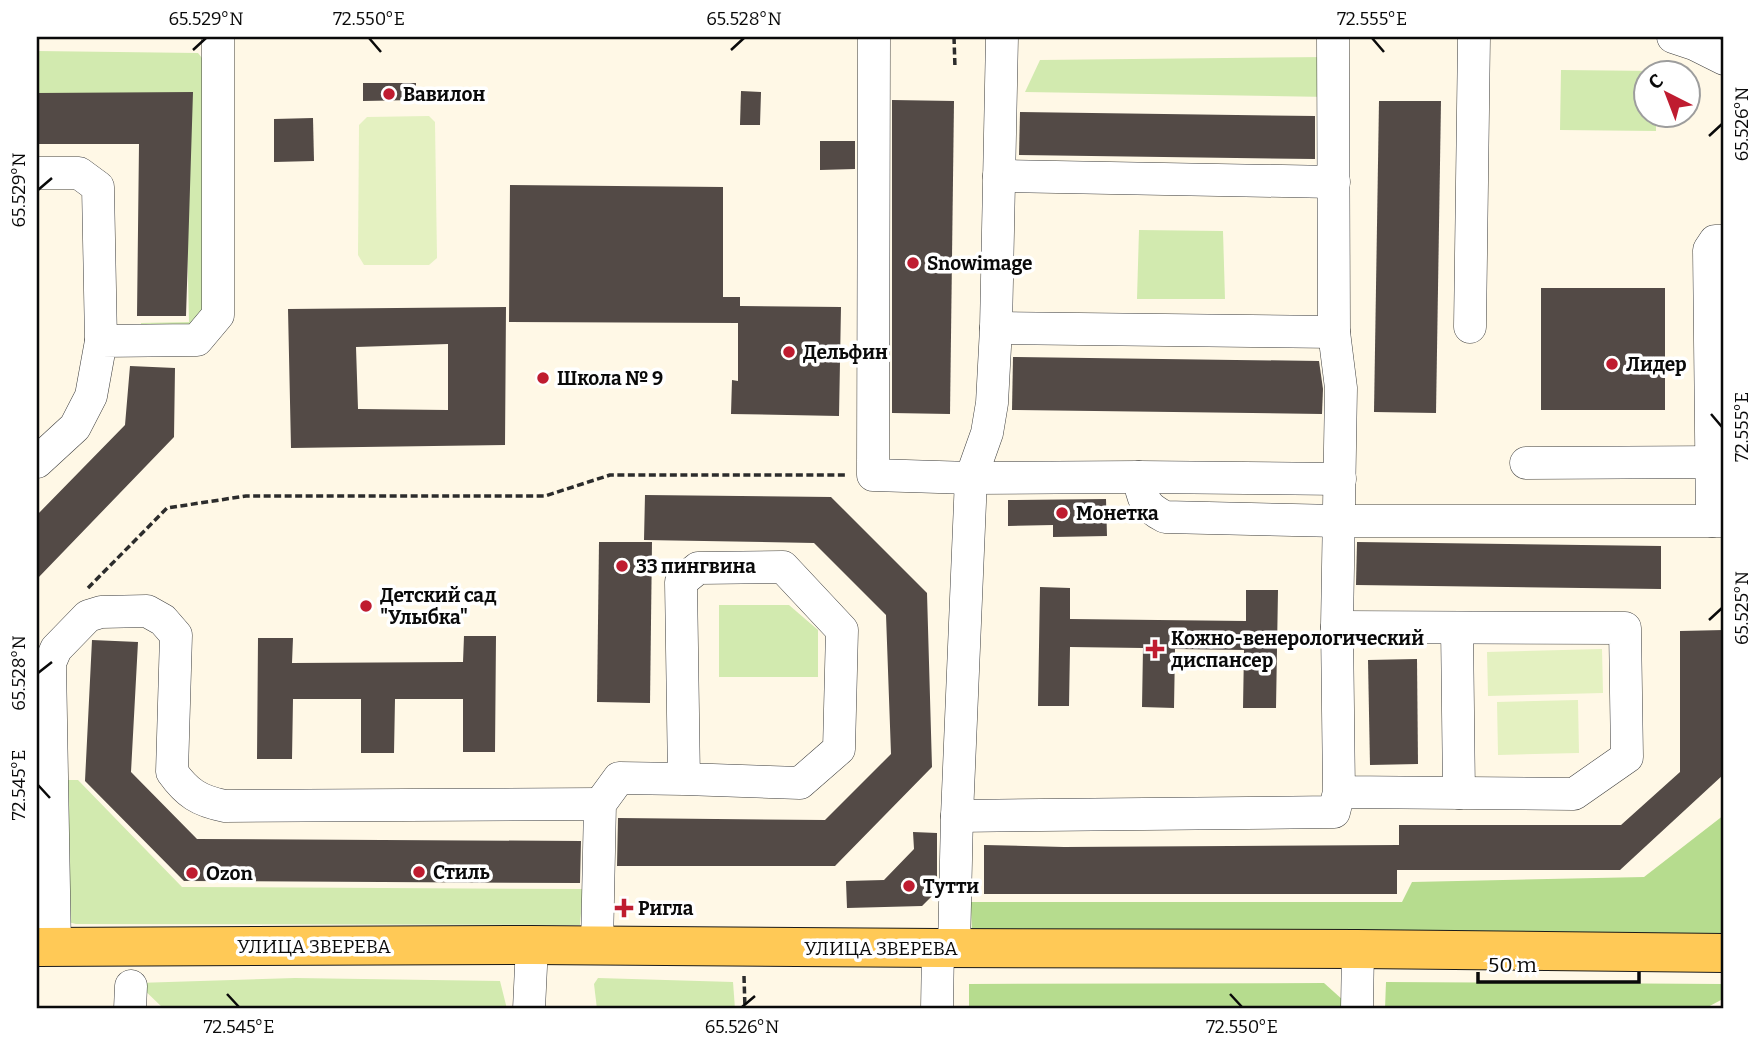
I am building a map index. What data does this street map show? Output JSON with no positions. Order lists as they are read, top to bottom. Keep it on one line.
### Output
{"streets":{"main road":["УЛИЦА ЗВЕРЕВА"]},"places":{"other":["Вавилон","Snowimage","Дельфин","Лидер","Школа № 9","Монетка","33 пингвина","Детский сад \"Улыбка\"","Стиль","Ozon","Тутти"],"health":["Кожно-венерологический диспансер","Ригла"]},"scale_bar":"50 m","north":"top left","coordinates":["65.529°N","72.550°E","65.528°N","72.555°E","65.526°N","65.525°N","72.545°E"]}
